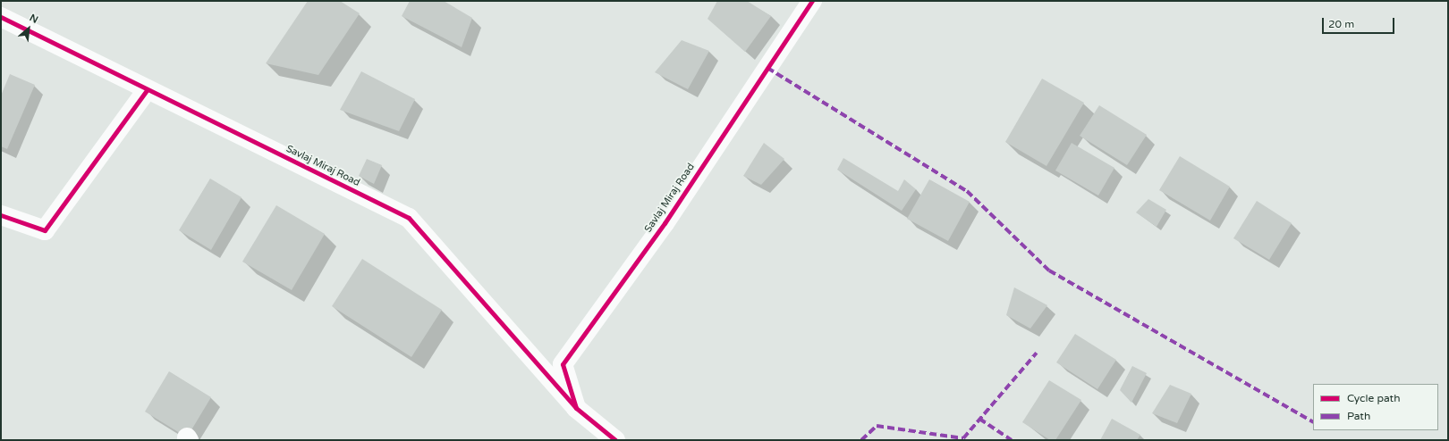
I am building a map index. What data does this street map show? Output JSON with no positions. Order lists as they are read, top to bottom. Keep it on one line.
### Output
{"streets":{"street":["Savlaj Miraj Road"]},"legend":["Cycle path","Path"],"scale_bar":"20 m","north":"top right"}
